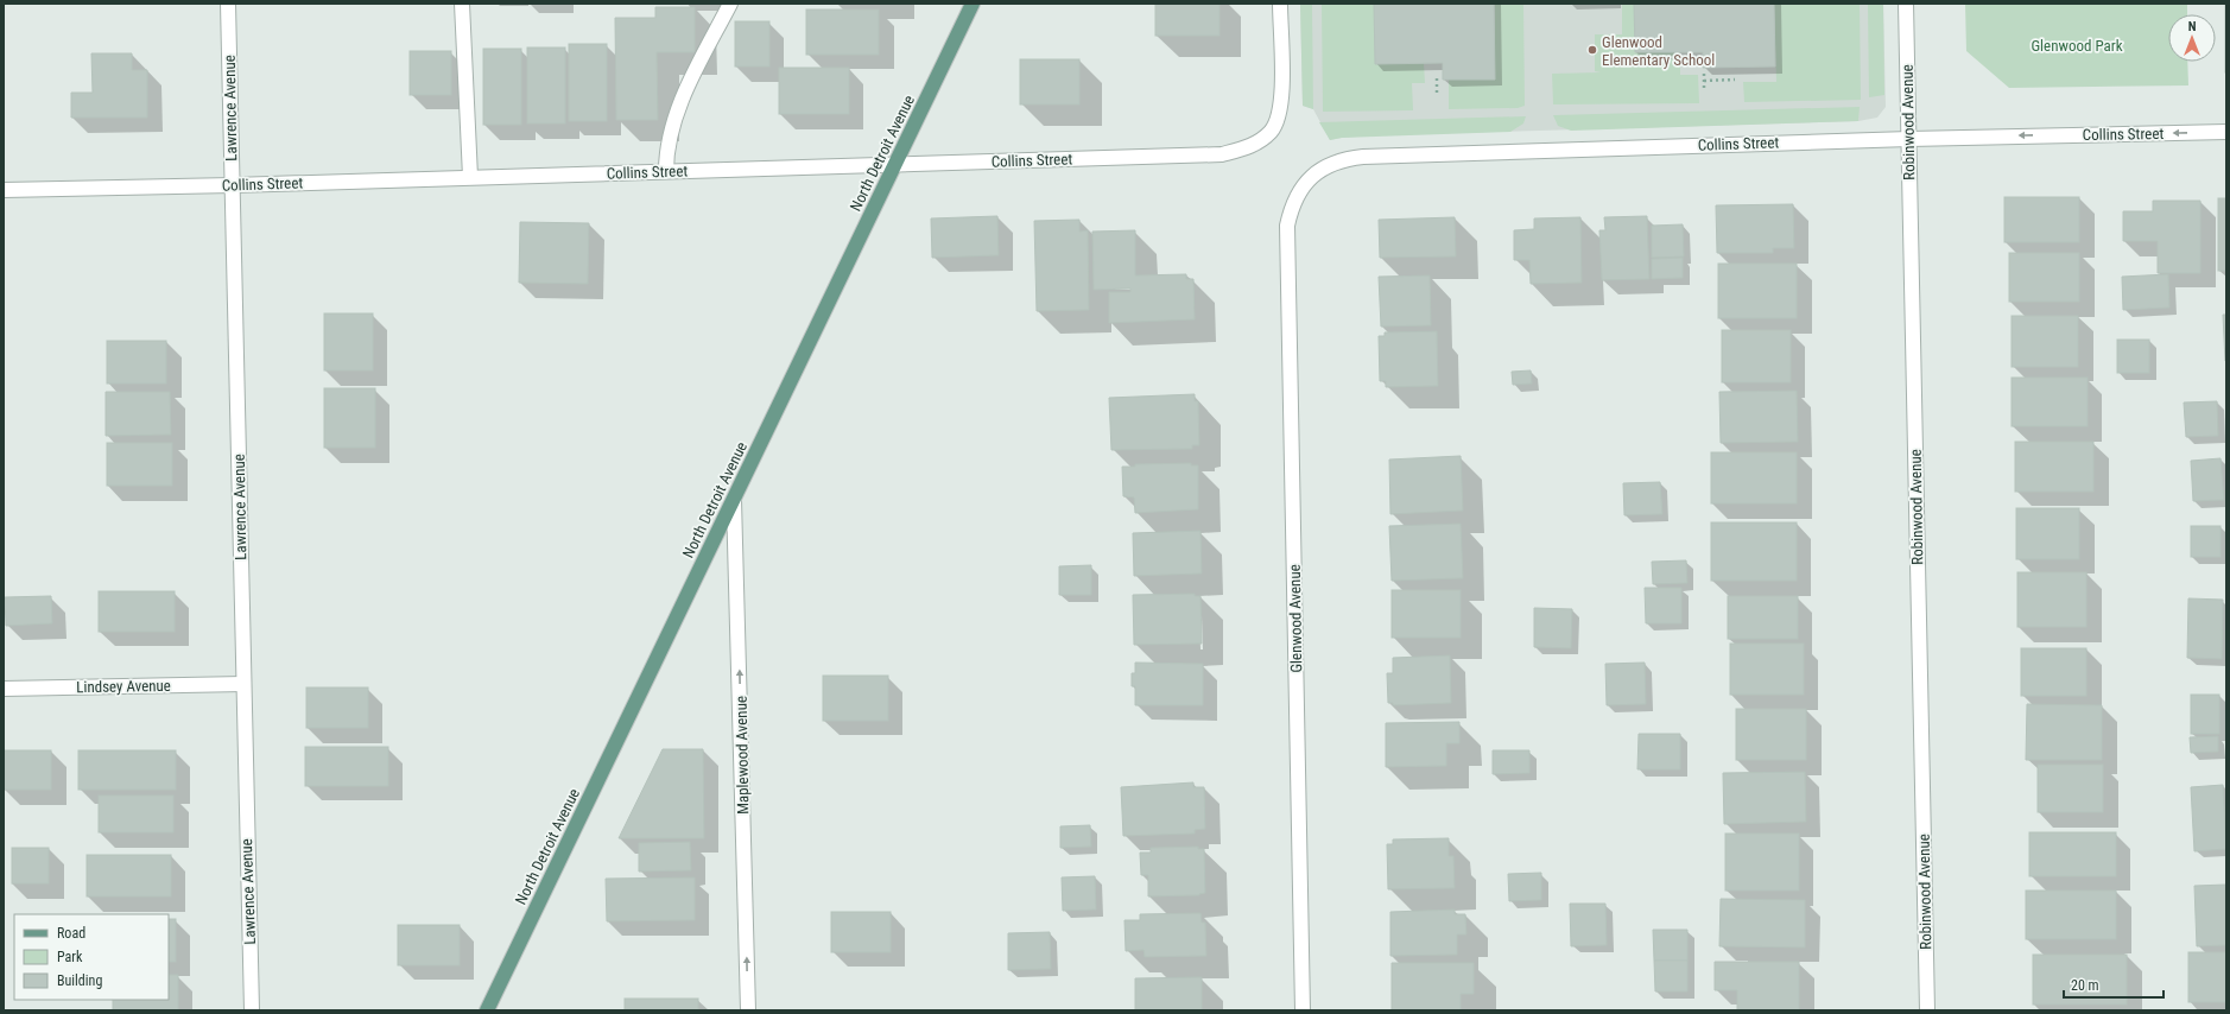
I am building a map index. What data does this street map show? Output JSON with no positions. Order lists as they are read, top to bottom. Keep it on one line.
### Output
{"streets":{"main road":["North Detroit Avenue"],"street":["Lawrence Avenue","Robinwood Avenue","Collins Street","Glenwood Avenue","Lindsey Avenue","Maplewood Avenue"]},"crossings":[["Lawrence Avenue","Collins Street"],["Lawrence Avenue","Lindsey Avenue"],["Robinwood Avenue","Collins Street"],["Collins Street","North Detroit Avenue"],["Collins Street","Glenwood Avenue"],["North Detroit Avenue","Maplewood Avenue"]],"one_way":["Maplewood Avenue"],"parks":["Glenwood Park"],"places":["Glenwood Elementary School"],"legend":["Road","Park","Building"],"scale_bar":"20 m","north":"top"}
